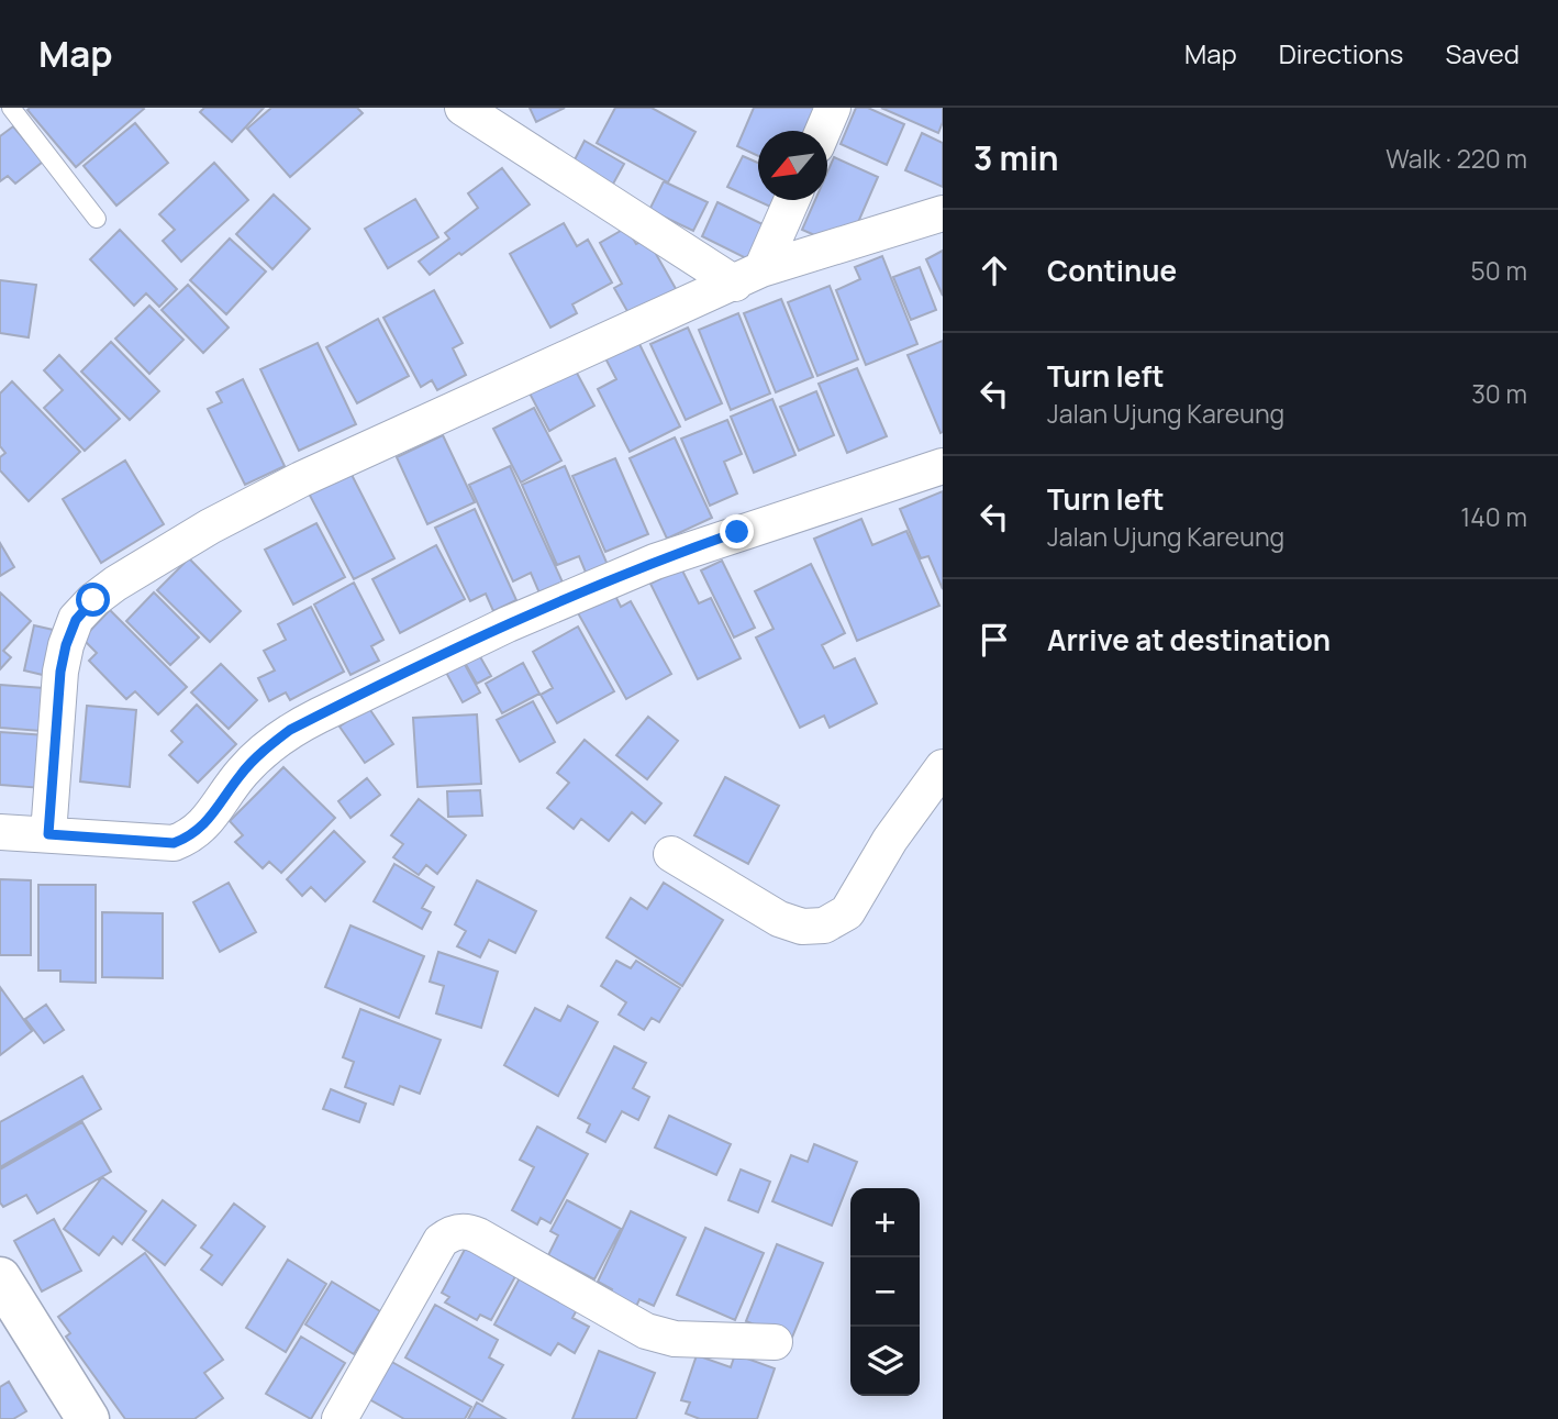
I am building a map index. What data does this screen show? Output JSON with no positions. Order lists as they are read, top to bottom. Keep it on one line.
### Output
{"north":"bottom left","page":{"header":"Map","nav":["Map","Directions","Saved"],"heading":["3 min","Walk · 220 m"],"list":[["Continue","50 m"],["Turn left","Jalan Ujung Kareung","30 m"],["Turn left","Jalan Ujung Kareung","140 m"],"Arrive at destination"],"map_buttons":["+","−"]}}
